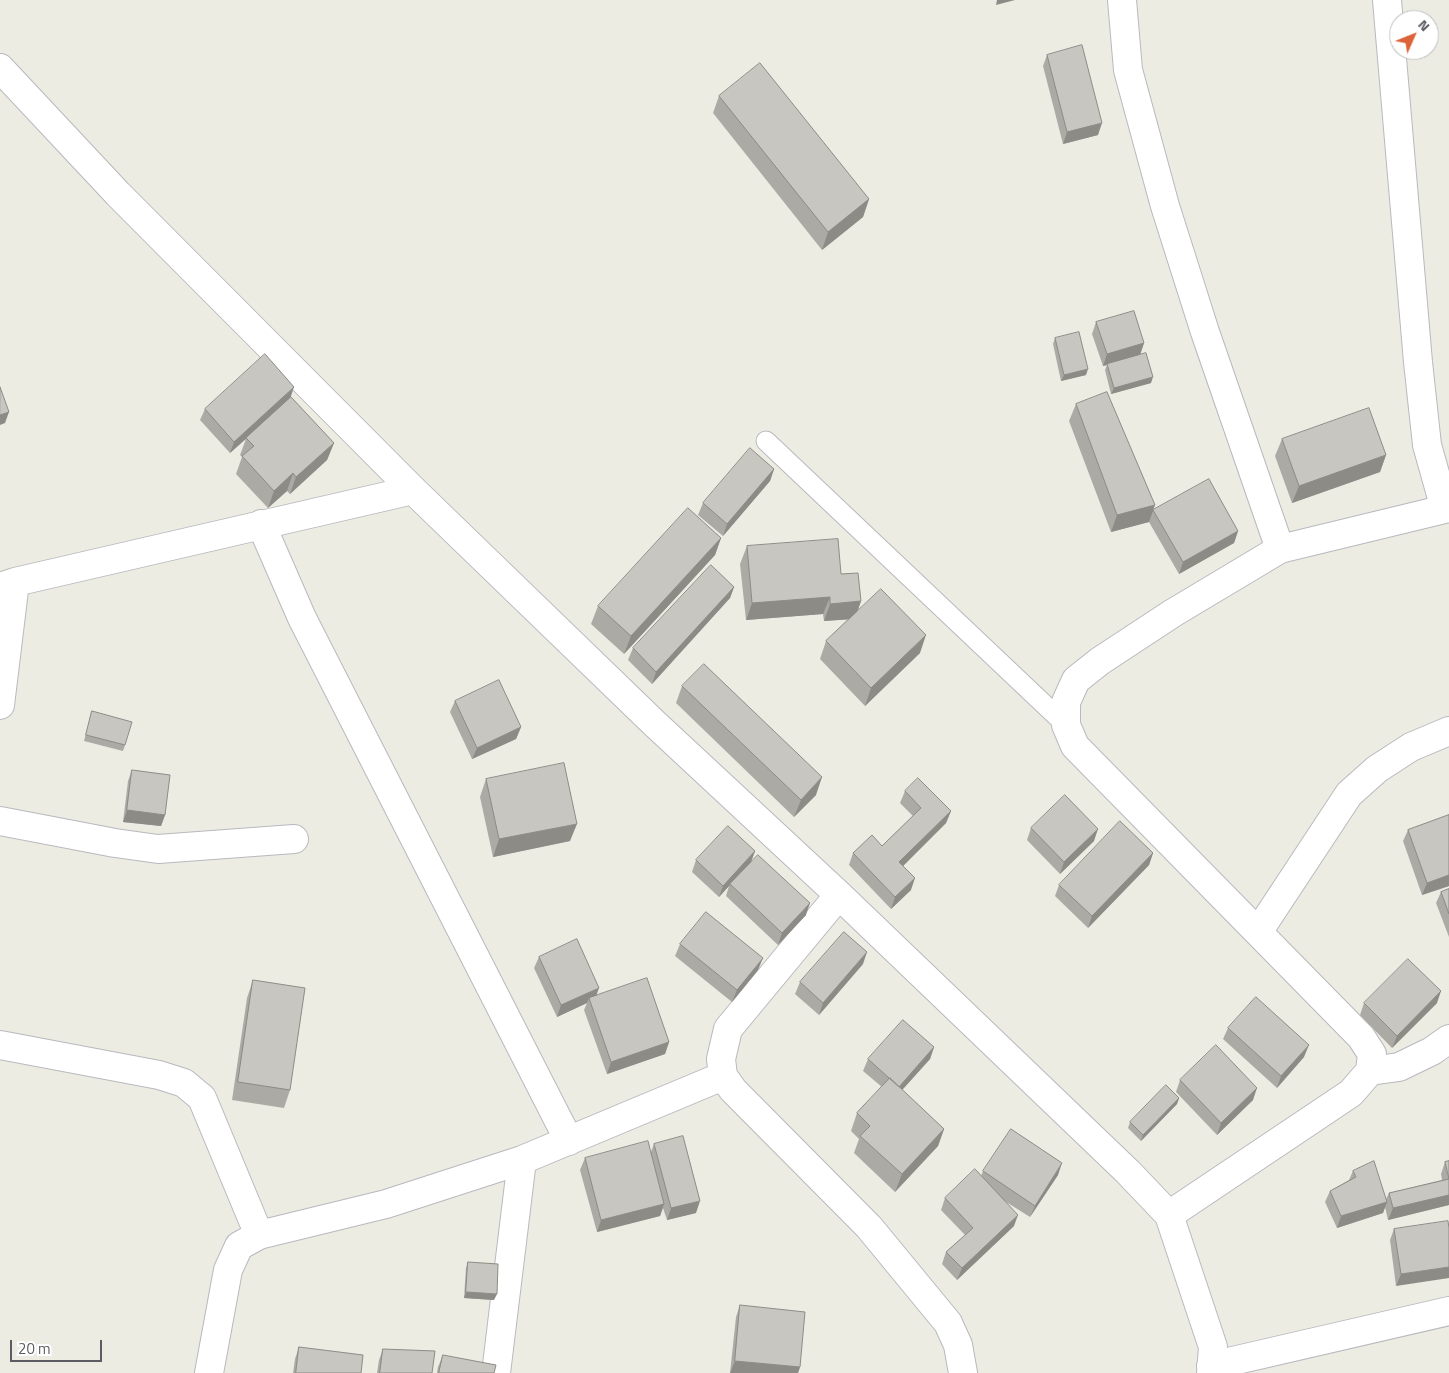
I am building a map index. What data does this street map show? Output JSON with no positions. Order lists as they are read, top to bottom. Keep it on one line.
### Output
{"scale_bar":"20 m","north":"top right"}
